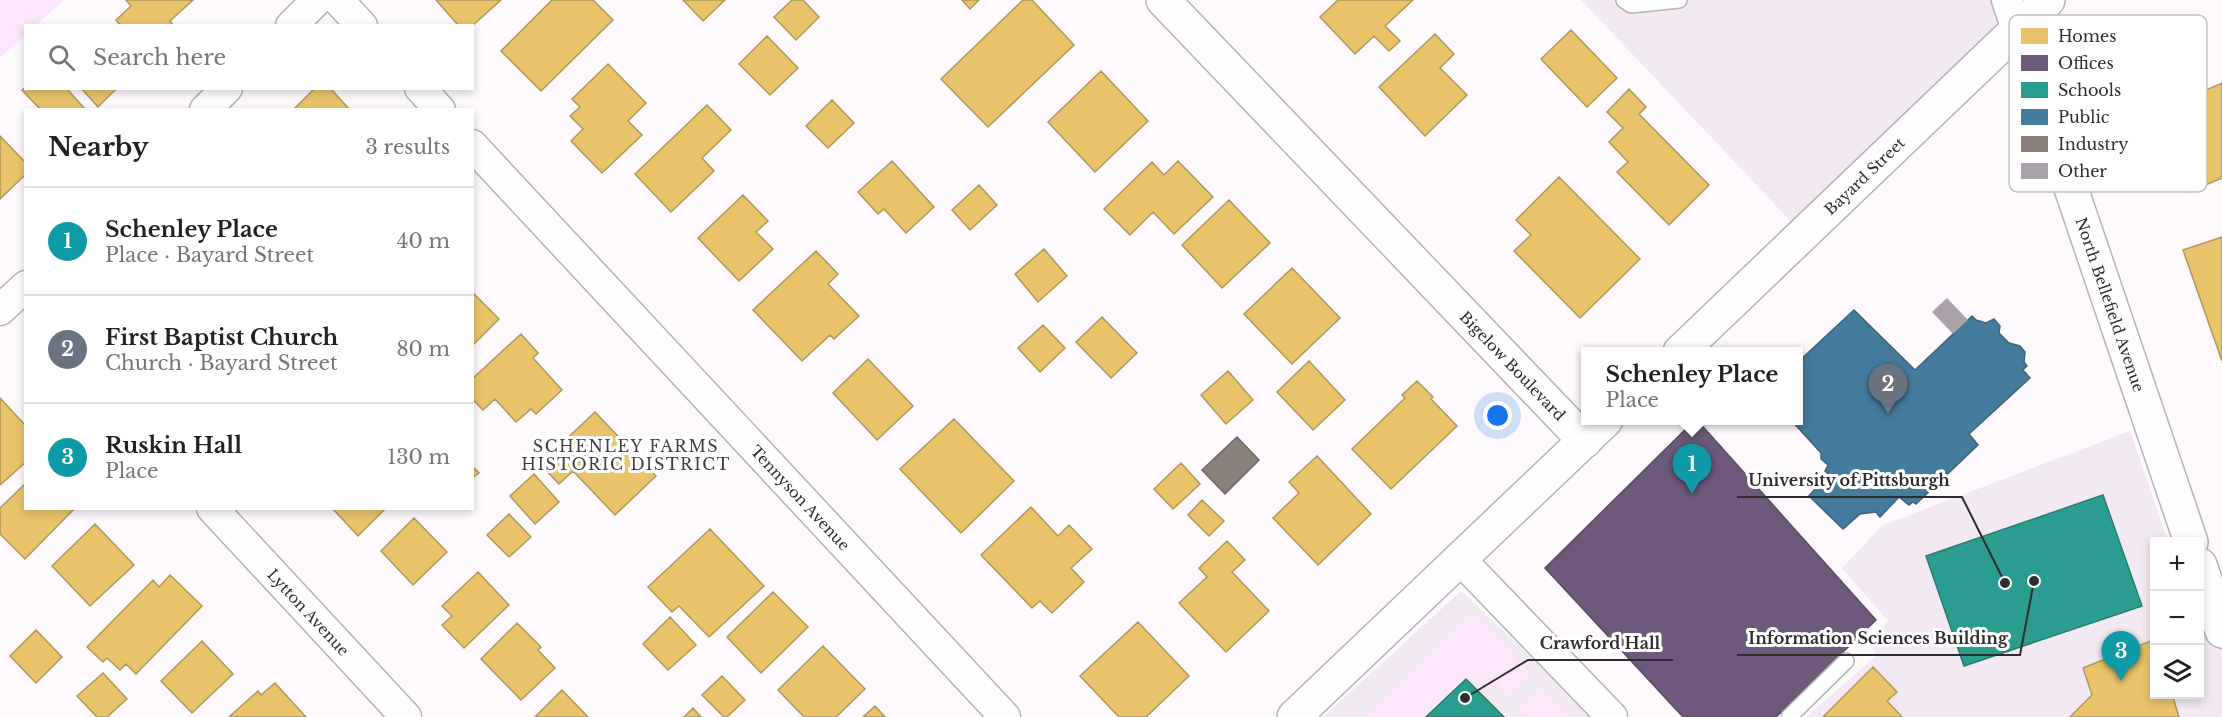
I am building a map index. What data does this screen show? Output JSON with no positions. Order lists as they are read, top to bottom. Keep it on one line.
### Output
{"streets":{"main road":["Bayard Street","North Bellefield Avenue","Bigelow Boulevard"],"street":["Tennyson Avenue","Lytton Avenue"]},"districts":["SCHENLEY FARMS HISTORIC DISTRICT"],"places":["Information Sciences Building","University of Pittsburgh","Crawford Hall"],"legend":["Homes","Offices","Schools","Public","Industry","Other"],"page":{"search":"Search here","heading":["Nearby","3 results"],"list":[{"mark":"1","name":"Schenley Place","note":"Place · Bayard Street","value":"40 m"},{"mark":"2","name":"First Baptist Church","note":"Church · Bayard Street","value":"80 m"},{"mark":"3","name":"Ruskin Hall","note":"Place","value":"130 m"}],"popup":["Schenley Place","Place"],"pins":["2","1","3"],"map_buttons":["+","−"]}}
